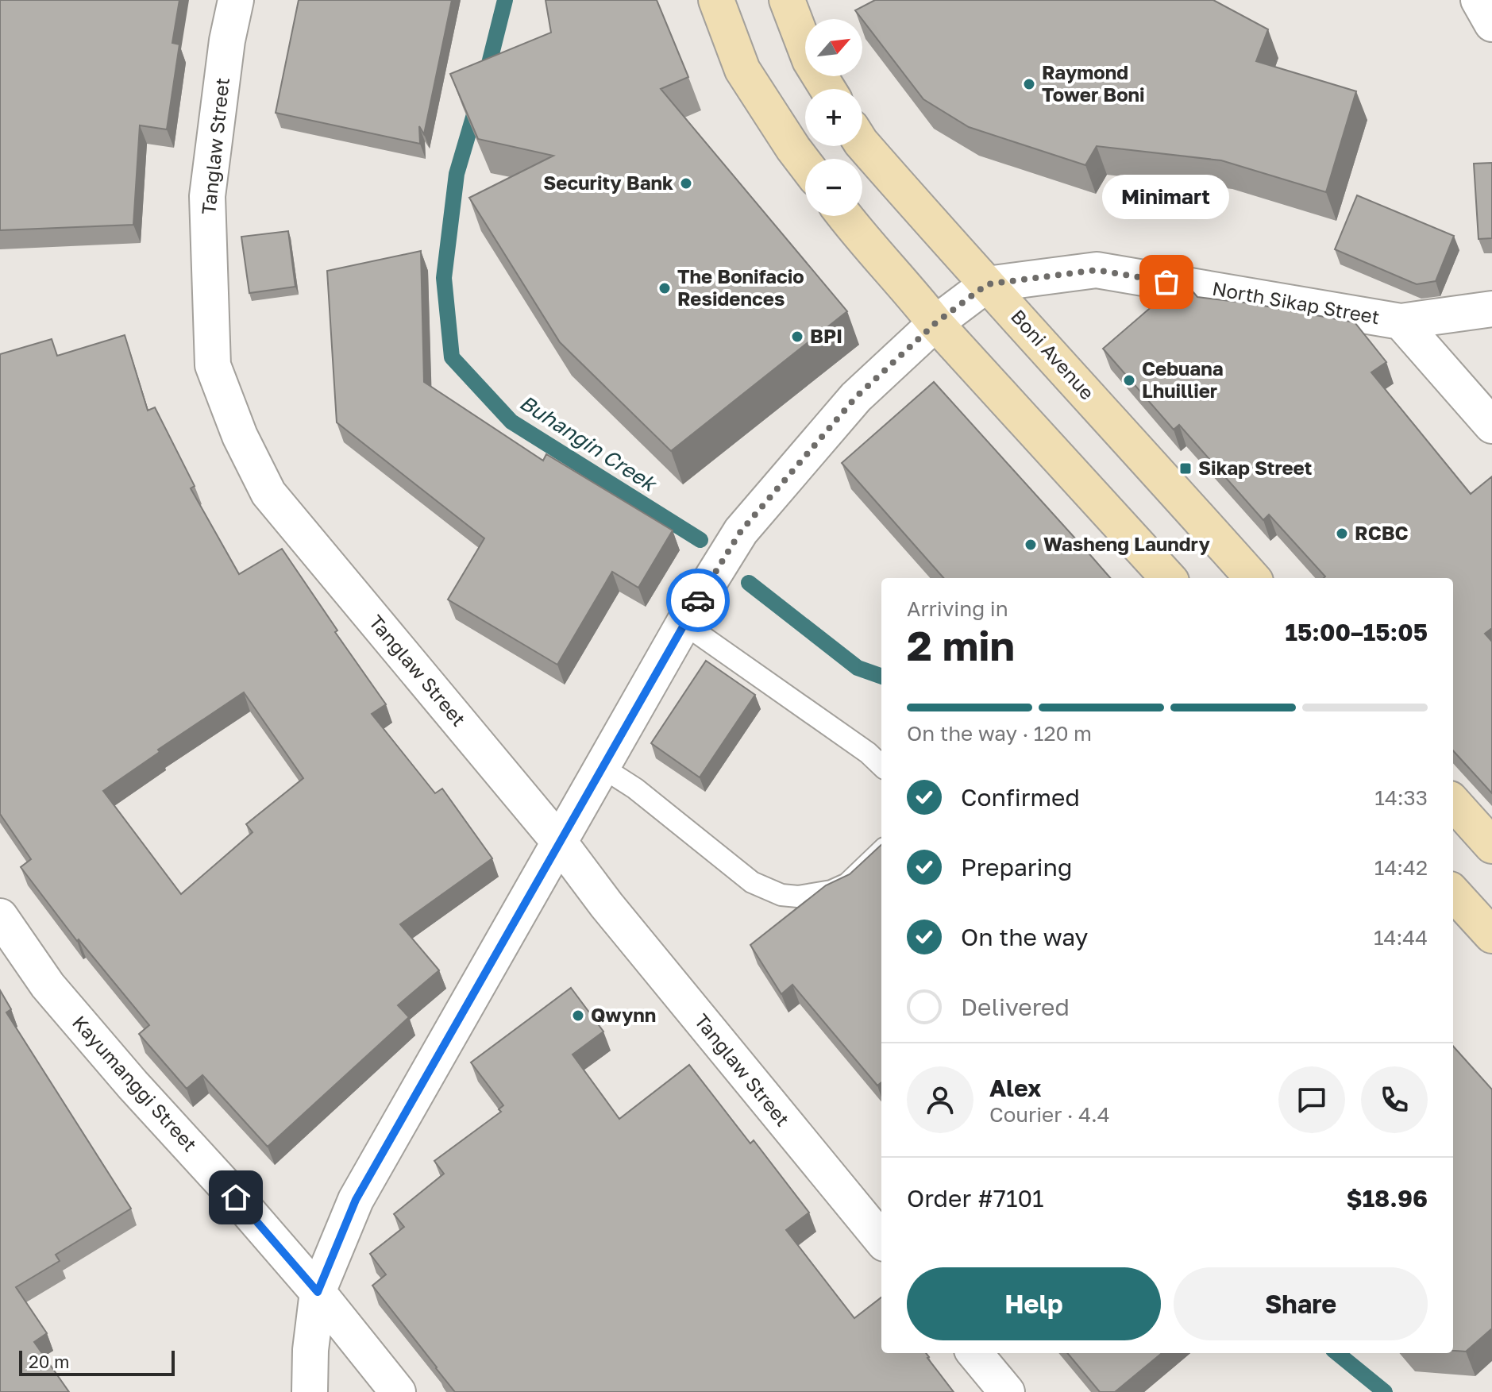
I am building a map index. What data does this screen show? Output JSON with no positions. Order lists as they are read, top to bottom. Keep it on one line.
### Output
{"streets":{"main road":["Boni Avenue"],"street":["Tanglaw Street","North Sikap Street","Kayumanggi Street"]},"crossings":[["North Sikap Street","Boni Avenue"]],"water":["Buhangin Creek"],"places":{"other":["Raymond Tower Boni","Security Bank","Minimart","The Bonifacio Residences","BPI","Cebuana Lhuillier","RCBC","Washeng Laundry","Qwynn"],"transit":["Sikap Street"]},"scale_bar":"20 m","north":"top right","page":{"map_buttons":["+","−"],"bubble":"Minimart","heading":["2 min","Arriving in","15:00–15:05"],"panel":["Alex","Courier · 4.4","Order #7101","$18.96"],"bar":"On the way · 120 m","list":[["Confirmed","14:33"],["Preparing","14:42"],["On the way","14:44"],"Delivered"],"buttons":["Help","Share"],"scale":"20 m"}}
